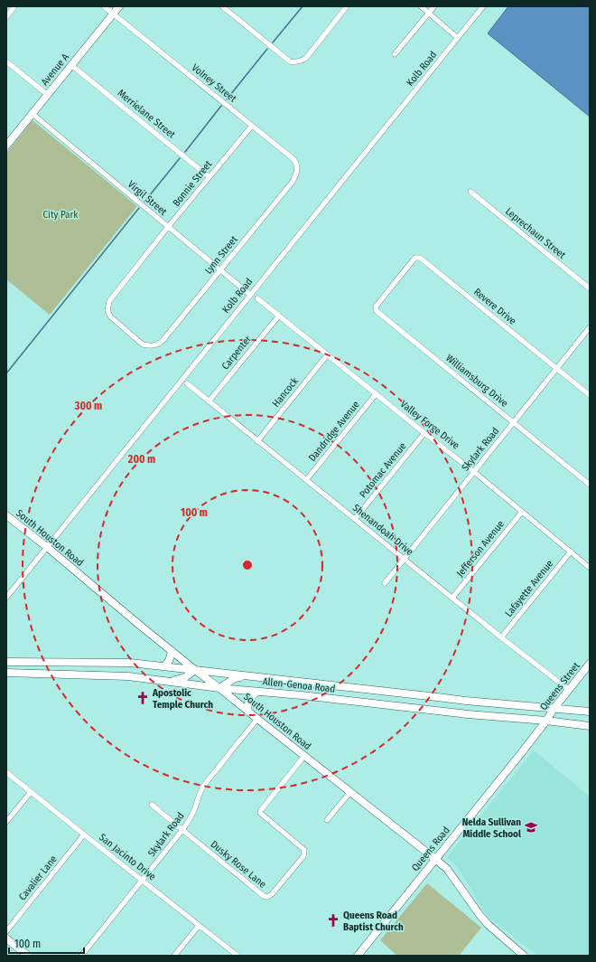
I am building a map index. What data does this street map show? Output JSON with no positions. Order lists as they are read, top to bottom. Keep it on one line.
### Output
{"streets":{"main road":["Avenue A","South Houston Road","Allen-Genoa Road","Queens Street","Queens Road"],"street":["Kolb Road","Volney Street","Merrielane Street","Bonnie Street","Virgil Street","Leprechaun Street","Lynn Street","Revere Drive","Carpenter","Williamsburg Drive","Hancock","Valley Forge Drive","Dandridge Avenue","Skylark Road","Potomac Avenue","Shenandoah Drive","Jefferson Avenue","Lafayette Avenue","San Jacinto Drive","Dusky Rose Lane","Cavalier Lane"]},"crossings":[["Kolb Road","Virgil Street"],["Kolb Road","South Houston Road"],["Avenue A","Volney Street"],["Avenue A","Merrielane Street"],["Avenue A","Virgil Street"],["Volney Street","Bonnie Street"],["Volney Street","Lynn Street"],["Merrielane Street","Bonnie Street"],["Bonnie Street","Virgil Street"],["Bonnie Street","Lynn Street"],["Virgil Street","Lynn Street"],["Revere Drive","Williamsburg Drive"],["Revere Drive","Skylark Road"],["Carpenter","Valley Forge Drive"],["Carpenter","Shenandoah Drive"],["Williamsburg Drive","Skylark Road"],["Hancock","Valley Forge Drive"],["Hancock","Shenandoah Drive"],["Valley Forge Drive","Dandridge Avenue"],["Valley Forge Drive","Skylark Road"],["Valley Forge Drive","Potomac Avenue"],["Valley Forge Drive","Jefferson Avenue"],["Valley Forge Drive","Lafayette Avenue"],["Dandridge Avenue","Shenandoah Drive"],["Skylark Road","Shenandoah Drive"],["Skylark Road","South Houston Road"],["Skylark Road","San Jacinto Drive"],["Skylark Road","Dusky Rose Lane"],["Potomac Avenue","Shenandoah Drive"],["Shenandoah Drive","Jefferson Avenue"],["Shenandoah Drive","Lafayette Avenue"],["Shenandoah Drive","Queens Street"],["South Houston Road","Allen-Genoa Road"],["South Houston Road","Queens Road"],["South Houston Road","Dusky Rose Lane"],["Allen-Genoa Road","Queens Street"],["Allen-Genoa Road","Queens Road"],["Queens Street","Queens Road"],["San Jacinto Drive","Cavalier Lane"]],"parks":["City Park"],"places":{"church":["Apostolic Temple Church","Queens Road Baptist Church"],"school or university":["Nelda Sullivan Middle School"]},"scale_bar":"100 m","rings":["300 m","200 m","100 m"]}
